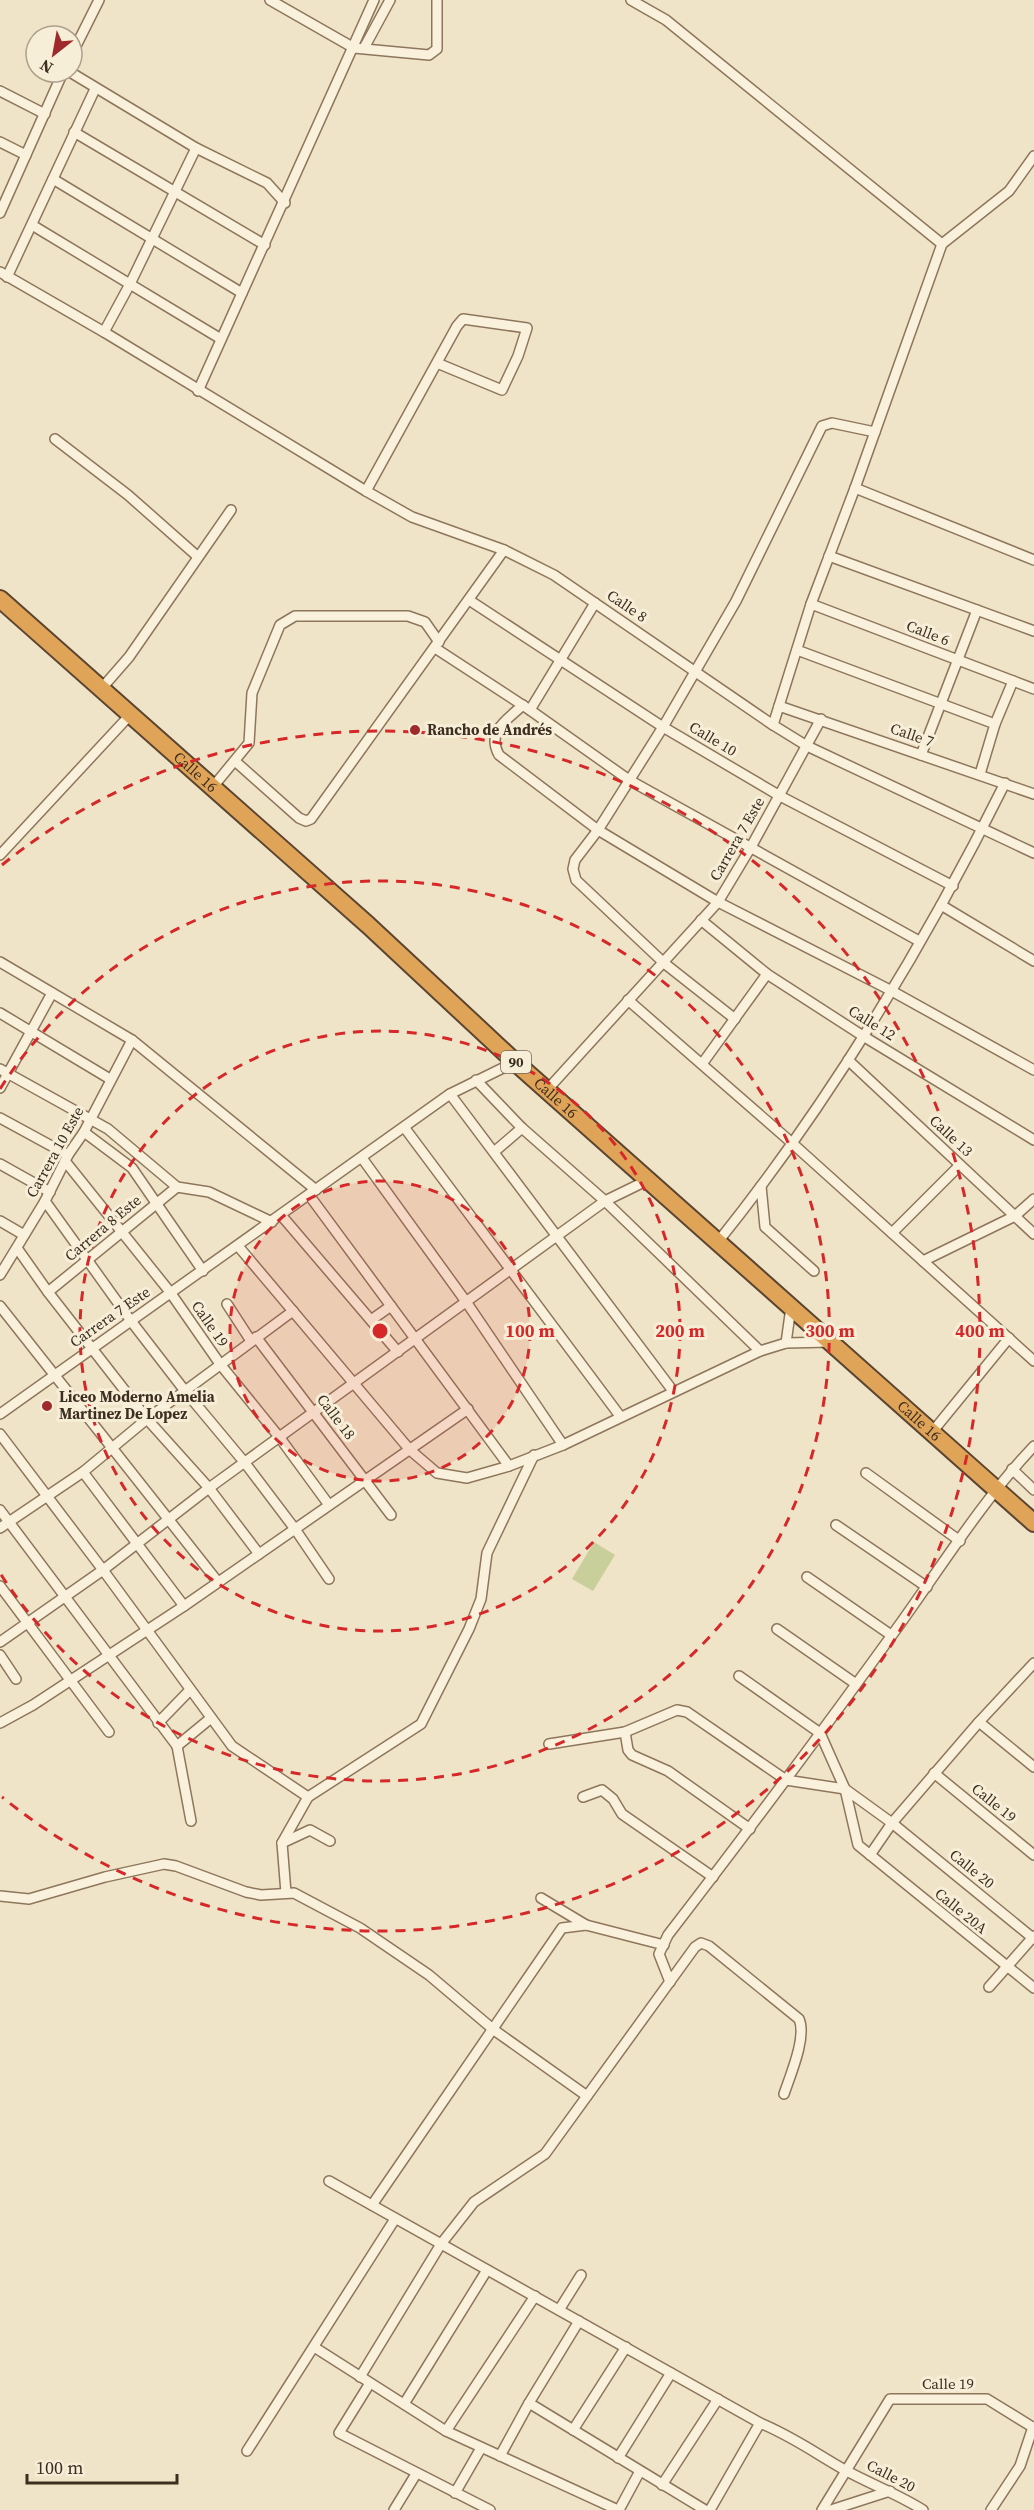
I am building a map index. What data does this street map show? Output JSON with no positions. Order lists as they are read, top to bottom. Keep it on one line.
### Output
{"streets":{"highway":["Calle 16","90"],"street":["Calle 8","Calle 6","Calle 7","Calle 10","Carrera 7 Este","Calle 12","Calle 13","Carrera 10 Este","Carrera 8 Este","Calle 19","Calle 18","Calle 20","Calle 20A"]},"crossings":[["Calle 8","Carrera 7 Este"],["Calle 7","Carrera 7 Este"],["Calle 10","Carrera 7 Este"],["Calle 16","Carrera 7 Este"],["Carrera 7 Este","Calle 12"],["Carrera 7 Este","Calle 19"],["Carrera 10 Este","Calle 19"],["Carrera 8 Este","Calle 19"],["Calle 19","Calle 20"],["Calle 20","Calle 20A"]],"places":["Rancho de Andrés","Liceo Moderno Amelia Martinez De Lopez"],"scale_bar":"100 m","north":"bottom left","rings":["100 m","200 m","300 m","400 m"]}
